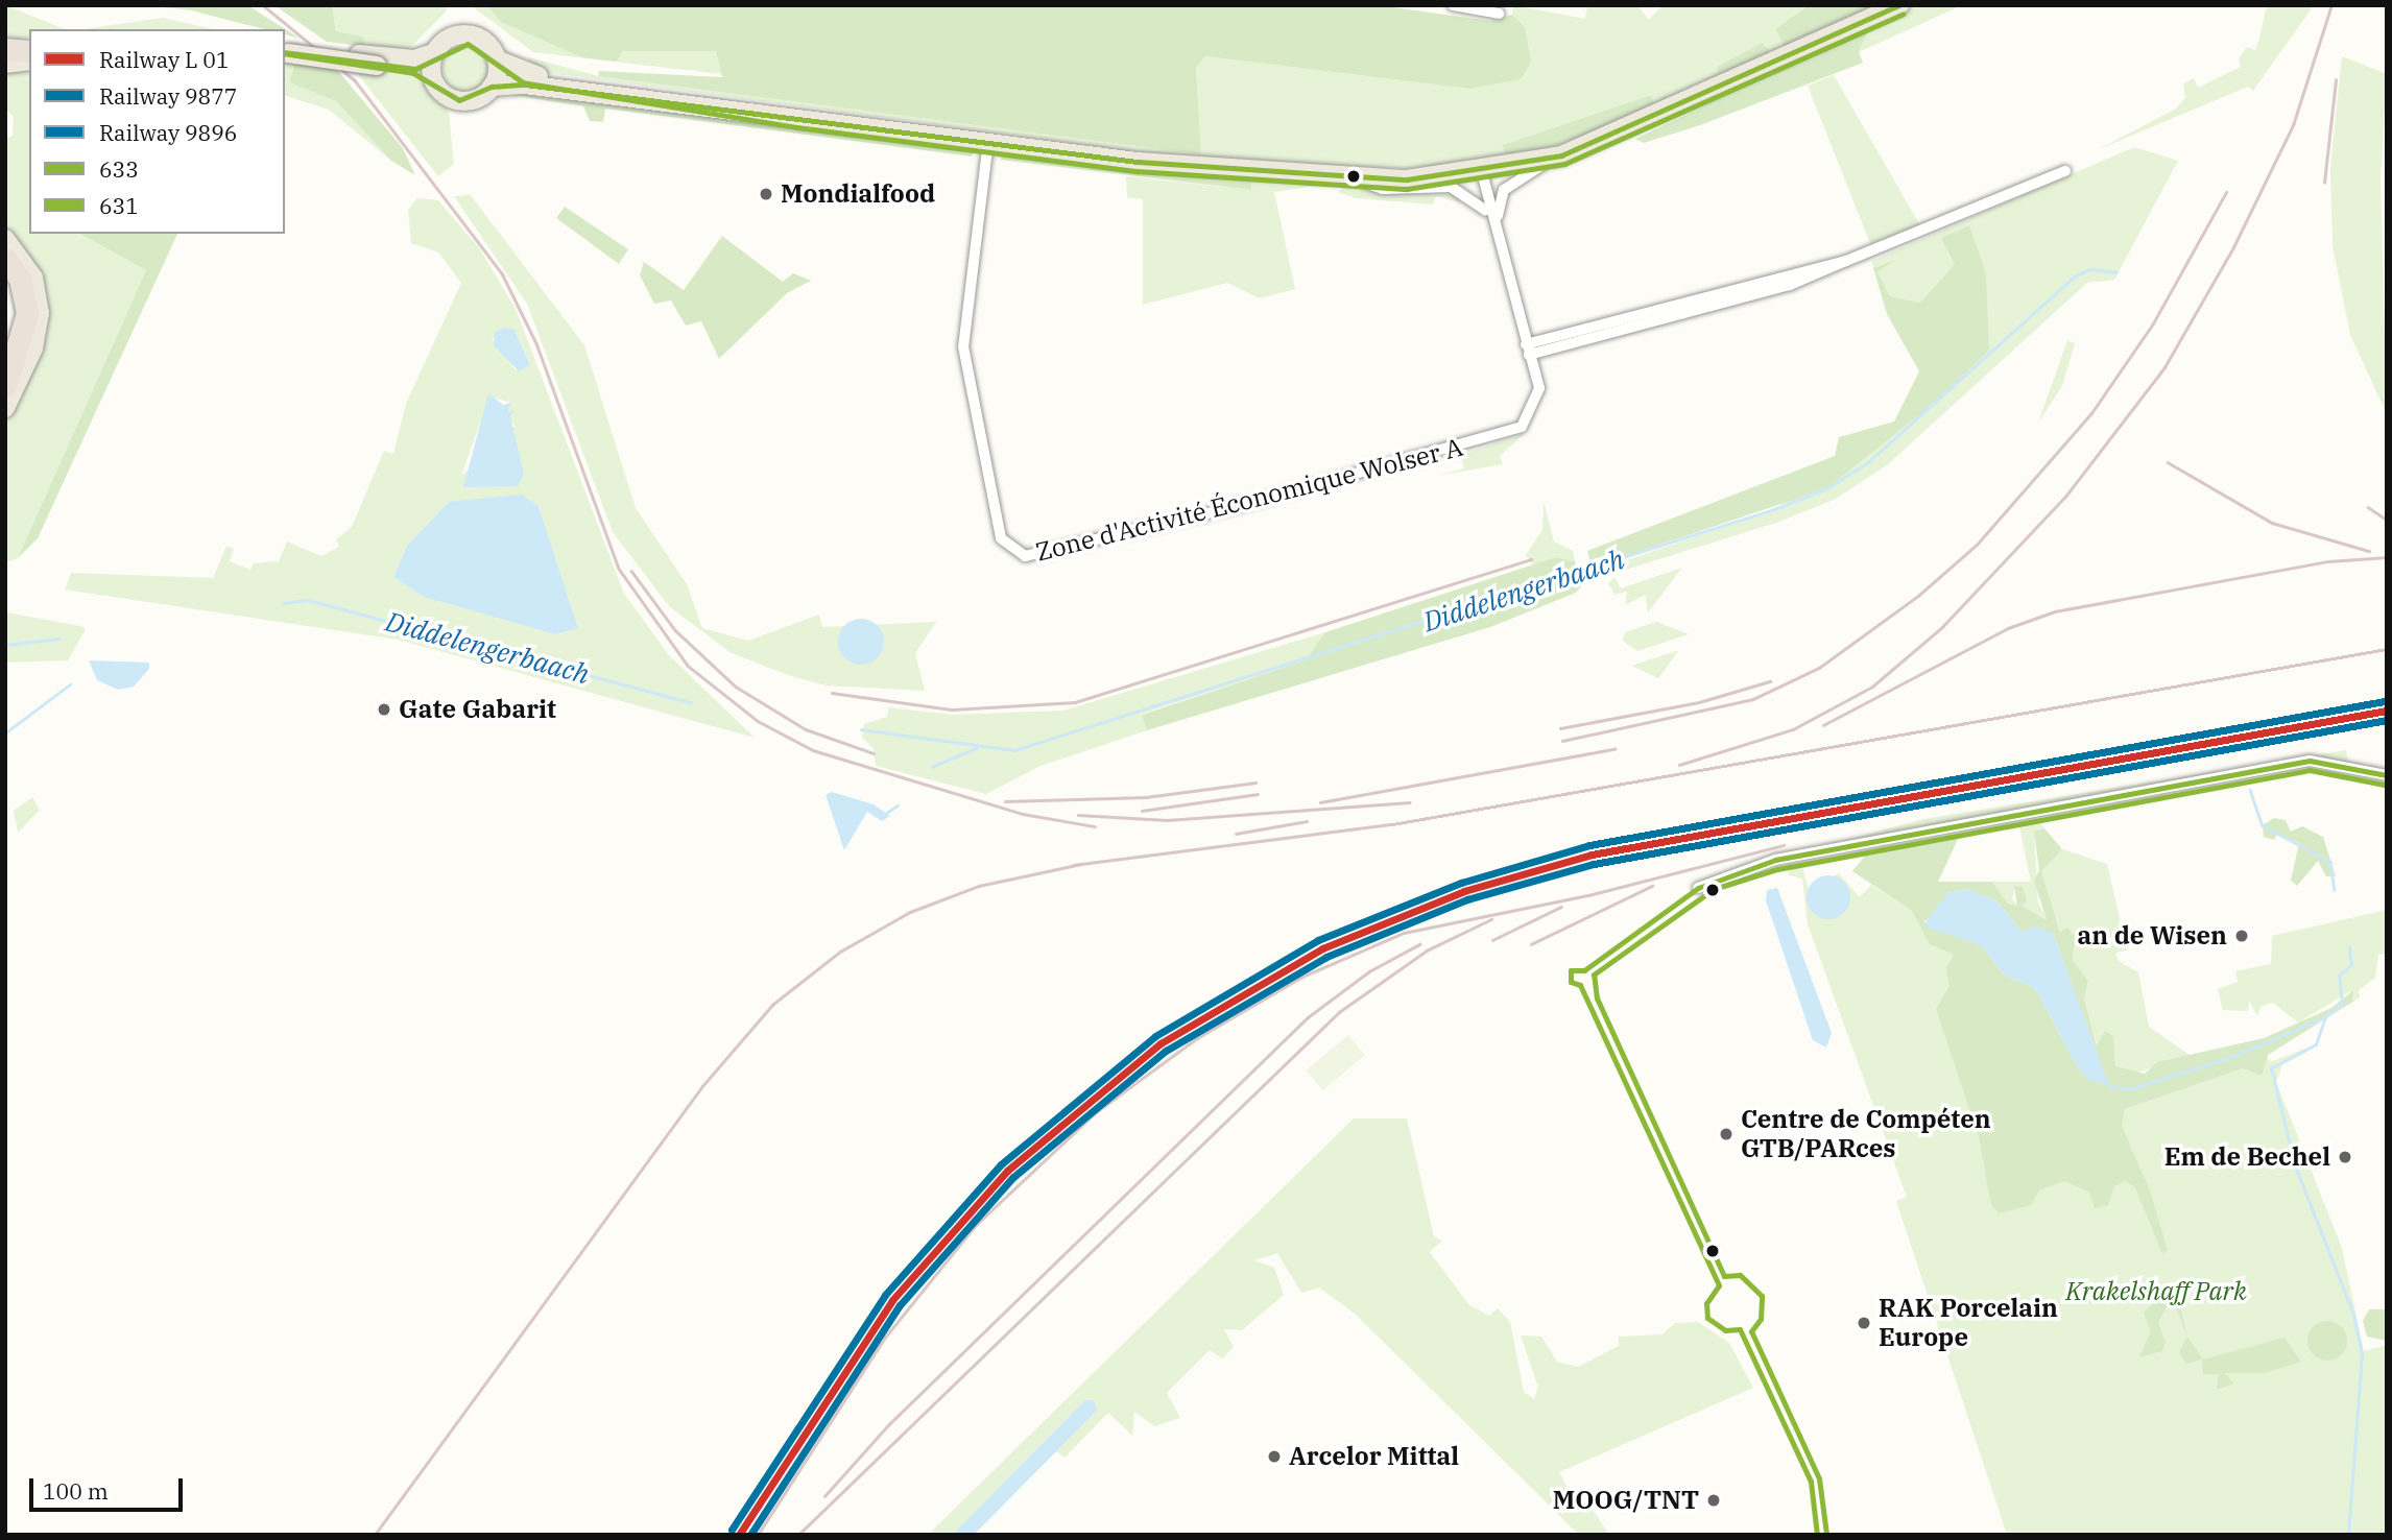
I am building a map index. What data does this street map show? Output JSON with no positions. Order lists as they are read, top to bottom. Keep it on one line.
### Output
{"streets":{"street":["Zone d'Activité Économique Wolser A"]},"water":["Diddelengerbaach"],"parks":["Krakelshaff Park"],"places":["Mondialfood","Gate Gabarit","an de Wisen","Centre de Compéten GTB/PARces","Em de Bechel","RAK Porcelain Europe","Arcelor Mittal","MOOG/TNT"],"lines":["transit line 633","transit line 631","rail line 9896","rail line 9877"],"legend":["Railway L 01","Railway 9877","Railway 9896","633","631"],"scale_bar":"100 m"}
